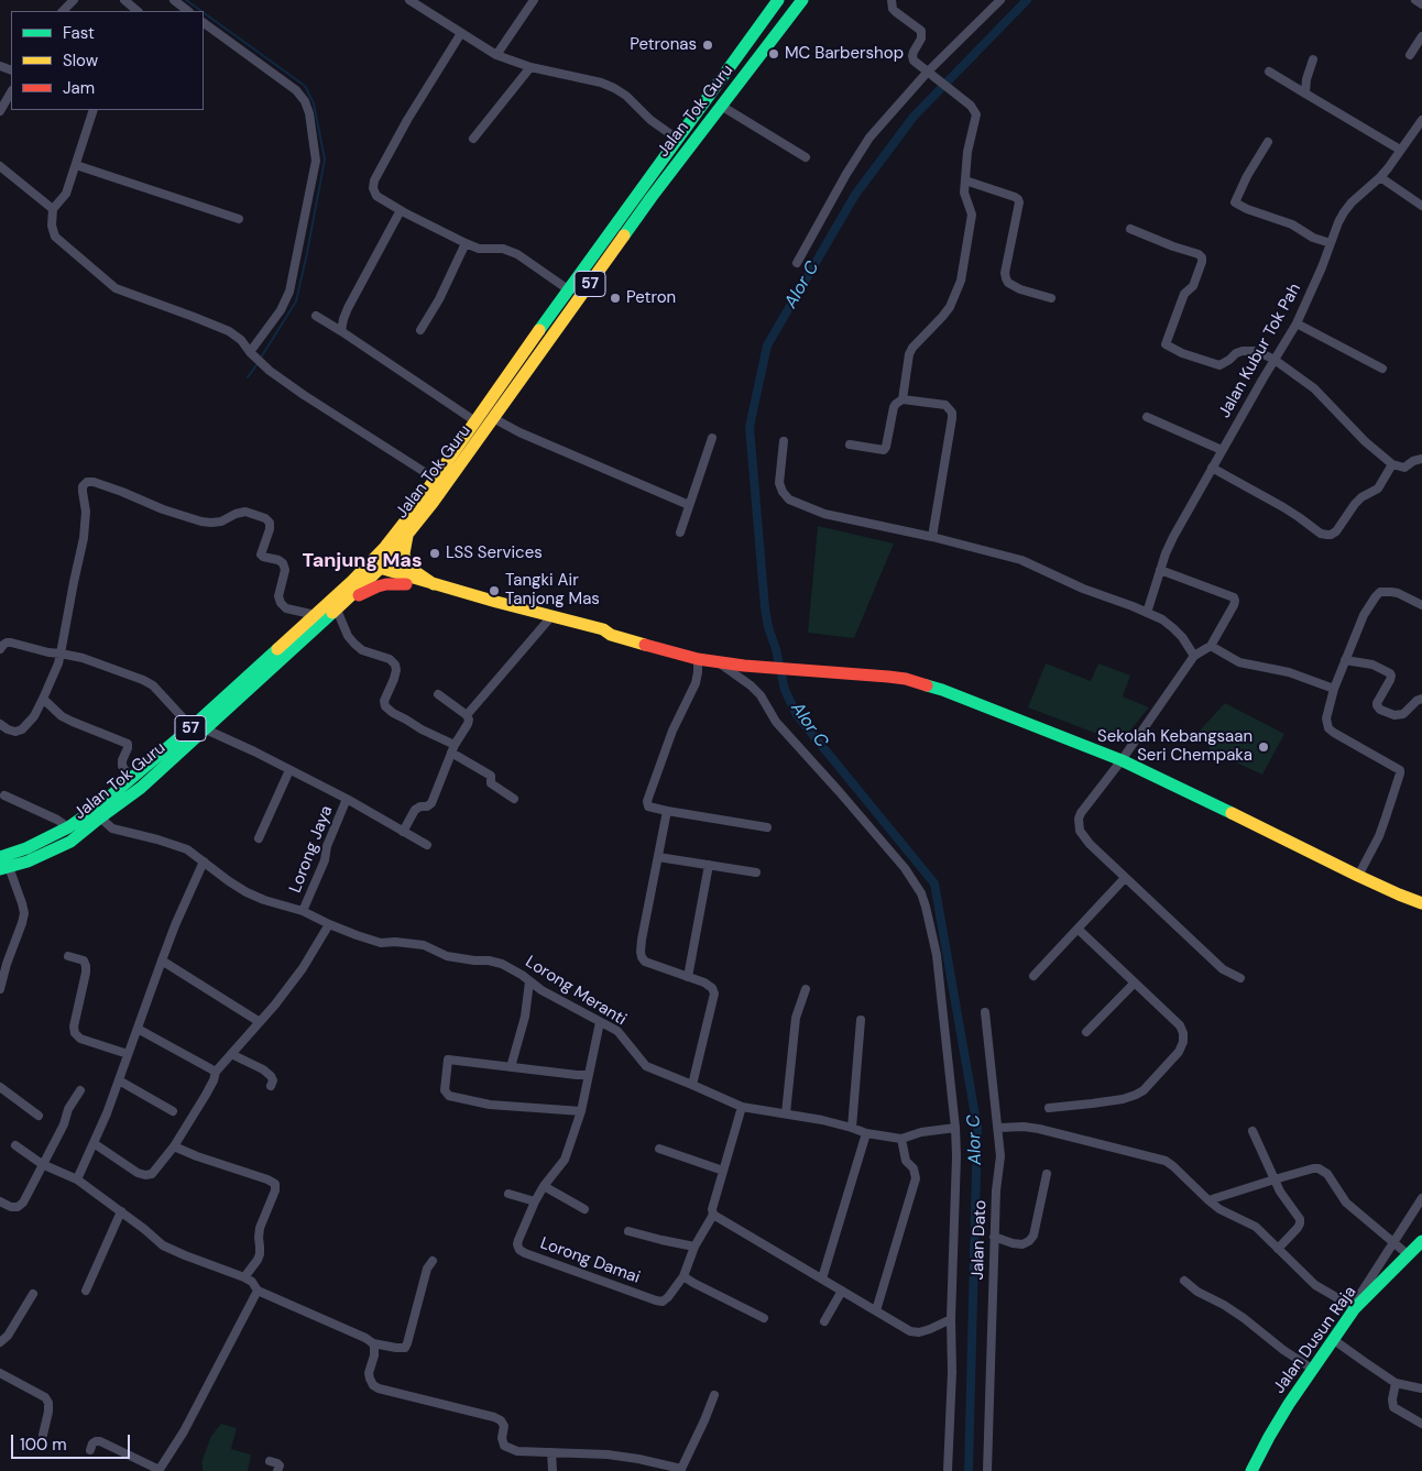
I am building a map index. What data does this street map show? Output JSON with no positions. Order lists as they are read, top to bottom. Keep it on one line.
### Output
{"streets":{"main road":["Jalan Tok Guru","57","Jalan Dusun Raja"],"street":["Jalan Kubur Tok Pah","Lorong Jaya","Lorong Meranti","Jalan Dato","Lorong Damai"]},"crossings":[["Jalan Tok Guru","Lorong Meranti"],["Lorong Jaya","Lorong Meranti"],["Lorong Meranti","Lorong Damai"]],"districts":["Tanjung Mas"],"water":["Alor C"],"places":["Petronas","MC Barbershop","Petron","LSS Services","Tangki Air Tanjong Mas","Sekolah Kebangsaan Seri Chempaka"],"legend":["Fast","Slow","Jam"],"scale_bar":"100 m"}
